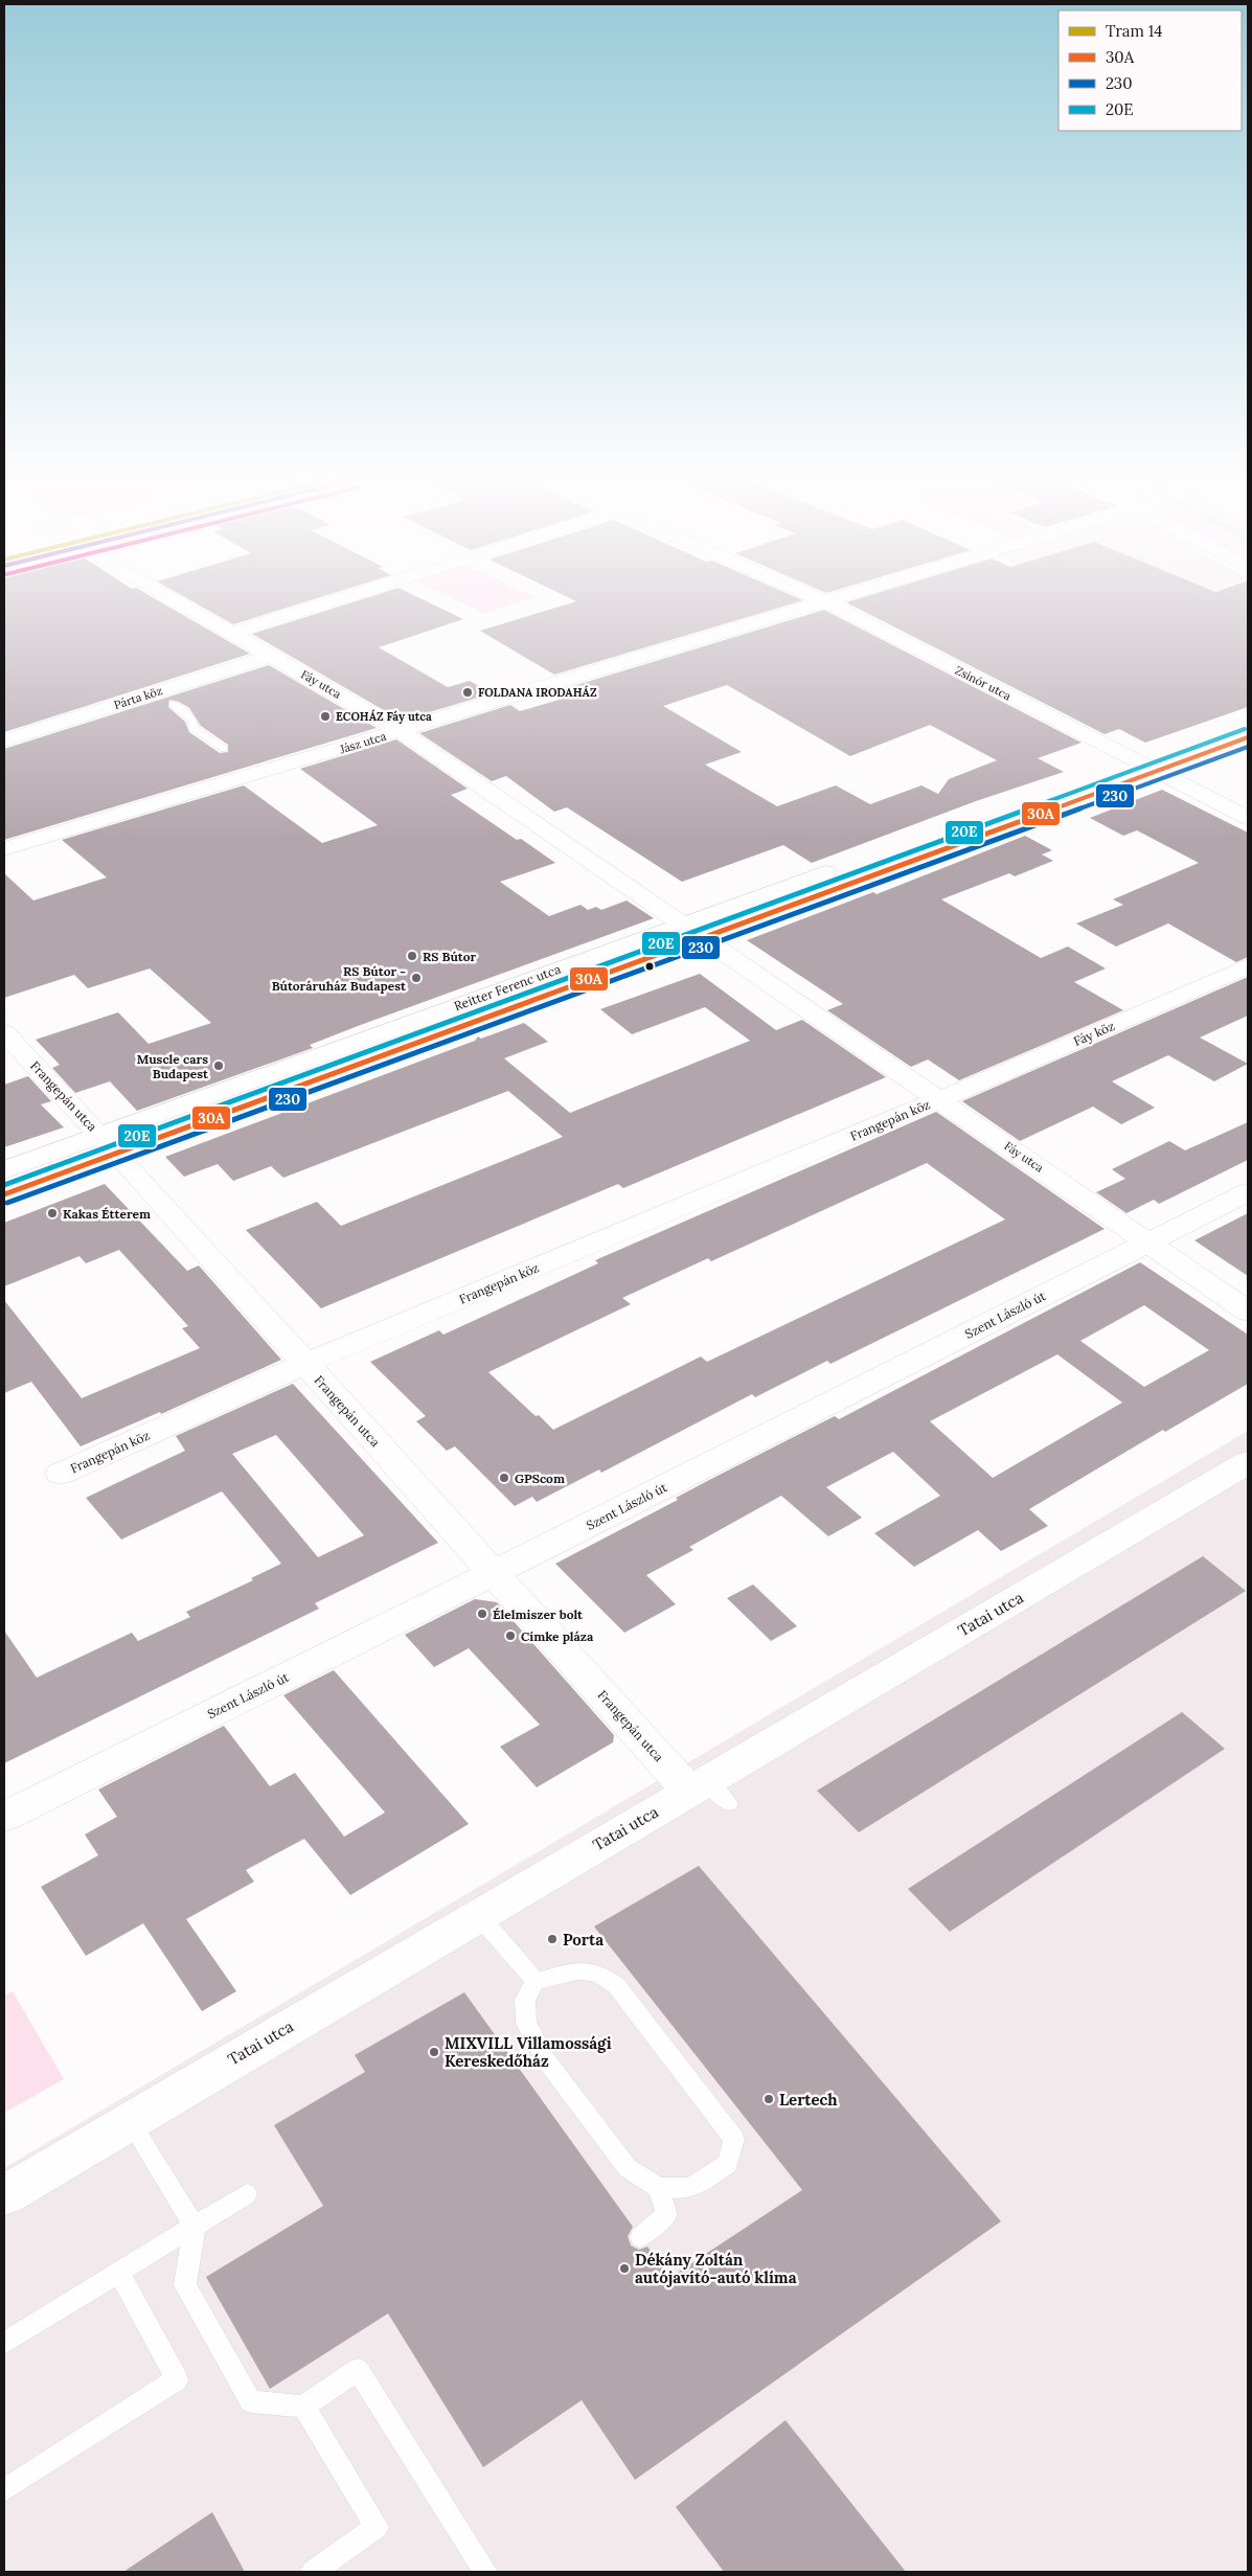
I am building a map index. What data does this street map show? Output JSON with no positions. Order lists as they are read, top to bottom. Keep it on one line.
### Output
{"streets":{"street":["Zsinór utca","Fáy utca","Párta köz","Jász utca","Reitter Ferenc utca","Fáy köz","Frangepán utca","Frangepán köz","Szent László út","Tatai utca"]},"crossings":[["Zsinór utca","Jász utca"],["Zsinór utca","Reitter Ferenc utca"],["Fáy utca","Párta köz"],["Fáy utca","Jász utca"],["Fáy utca","Reitter Ferenc utca"],["Fáy utca","Fáy köz"],["Fáy utca","Frangepán köz"],["Fáy utca","Szent László út"],["Reitter Ferenc utca","Frangepán utca"],["Fáy köz","Frangepán köz"],["Frangepán utca","Frangepán köz"],["Frangepán utca","Szent László út"],["Frangepán utca","Tatai utca"]],"places":["FOLDANA IRODAHÁZ","ECOHÁZ Fáy utca","RS Bútor","RS Bútor - Bútoráruház Budapest","Muscle cars Budapest","Kakas Étterem","GPScom","Élelmiszer bolt","Címke pláza","Porta","MIXVILL Villamossági Kereskedőház","Lertech","Dékány Zoltán autójavító-autó klíma"],"lines":["transit line 20E","transit line 30A","transit line 230"],"legend":["Tram 14","30A","230","20E"]}
